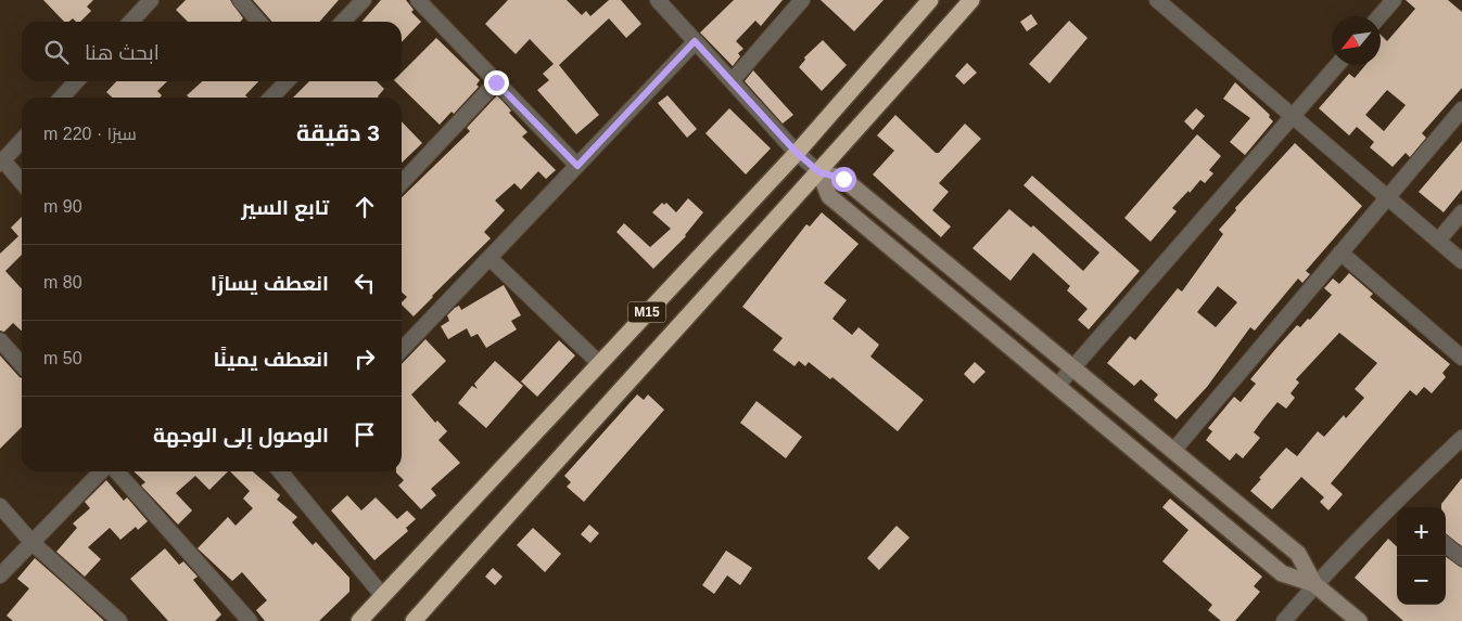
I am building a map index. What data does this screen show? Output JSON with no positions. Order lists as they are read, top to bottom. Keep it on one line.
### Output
{"streets":{"highway":["M15"]},"north":"bottom left","page":{"search":"ابحث هنا","heading":["3 دقيقة","سيرًا · 220 m"],"list":[["تابع السير","90 m"],["انعطف يسارًا","80 m"],["انعطف يمينًا","50 m"],"الوصول إلى الوجهة"],"map_buttons":["+","−"]}}
